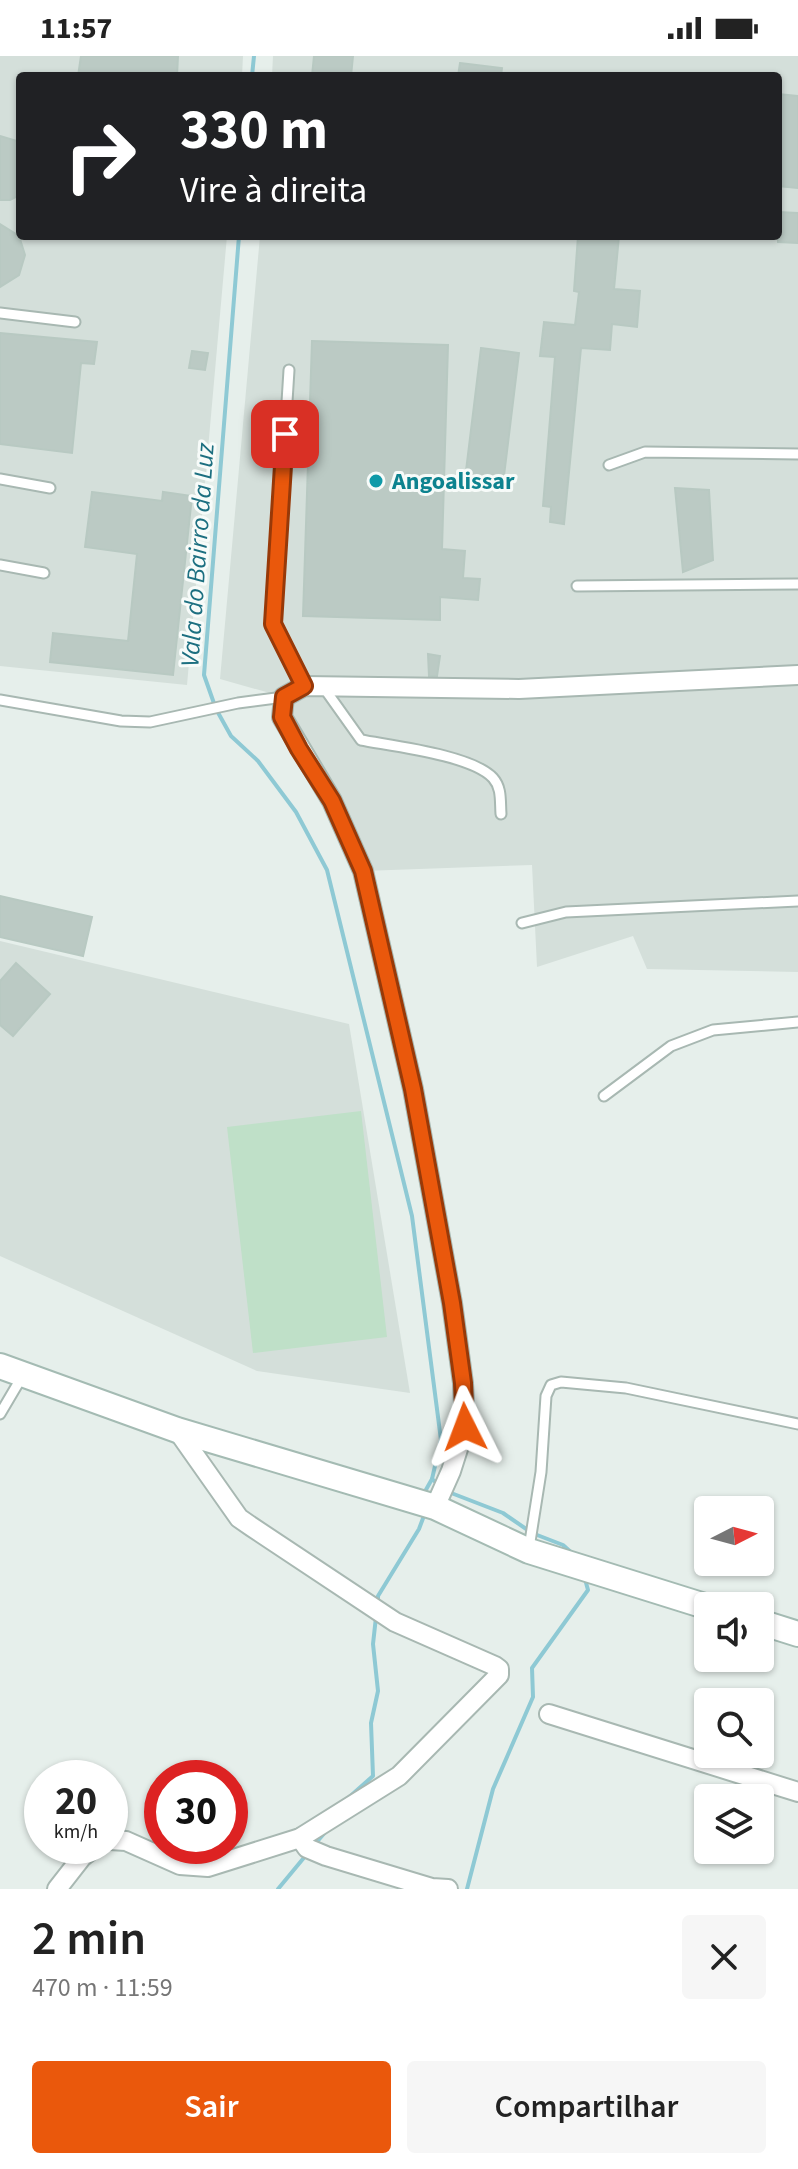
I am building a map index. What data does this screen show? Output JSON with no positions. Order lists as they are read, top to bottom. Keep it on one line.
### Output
{"water":["Vala do Bairro da Luz"],"places":["Angoalissar"],"north":"right","page":{"status":"11:57","turn":["330 m","Vire à direita"],"speed":"20 km/h","limit":"30","heading":["2 min","470 m · 11:59"],"buttons":["Sair","Compartilhar"]}}
